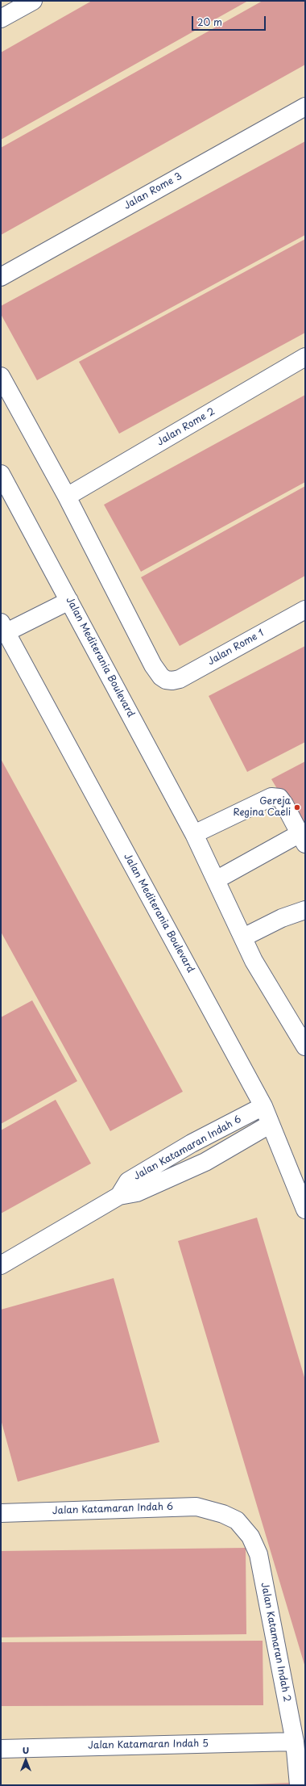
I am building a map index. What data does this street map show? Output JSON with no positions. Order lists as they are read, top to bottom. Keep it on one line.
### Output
{"streets":{"street":["Jalan Rome 3","Jalan Rome 2","Jalan Rome 1","Jalan Mediterania Boulevard","Jalan Katamaran Indah 6","Jalan Katamaran Indah 2","Jalan Katamaran Indah 5"]},"crossings":[["Jalan Rome 2","Jalan Rome 1"],["Jalan Mediterania Boulevard","Jalan Katamaran Indah 6"],["Jalan Katamaran Indah 6","Jalan Katamaran Indah 2"],["Jalan Katamaran Indah 2","Jalan Katamaran Indah 5"]],"places":["Gereja Regina Caeli"],"scale_bar":"20 m","north":"top"}
